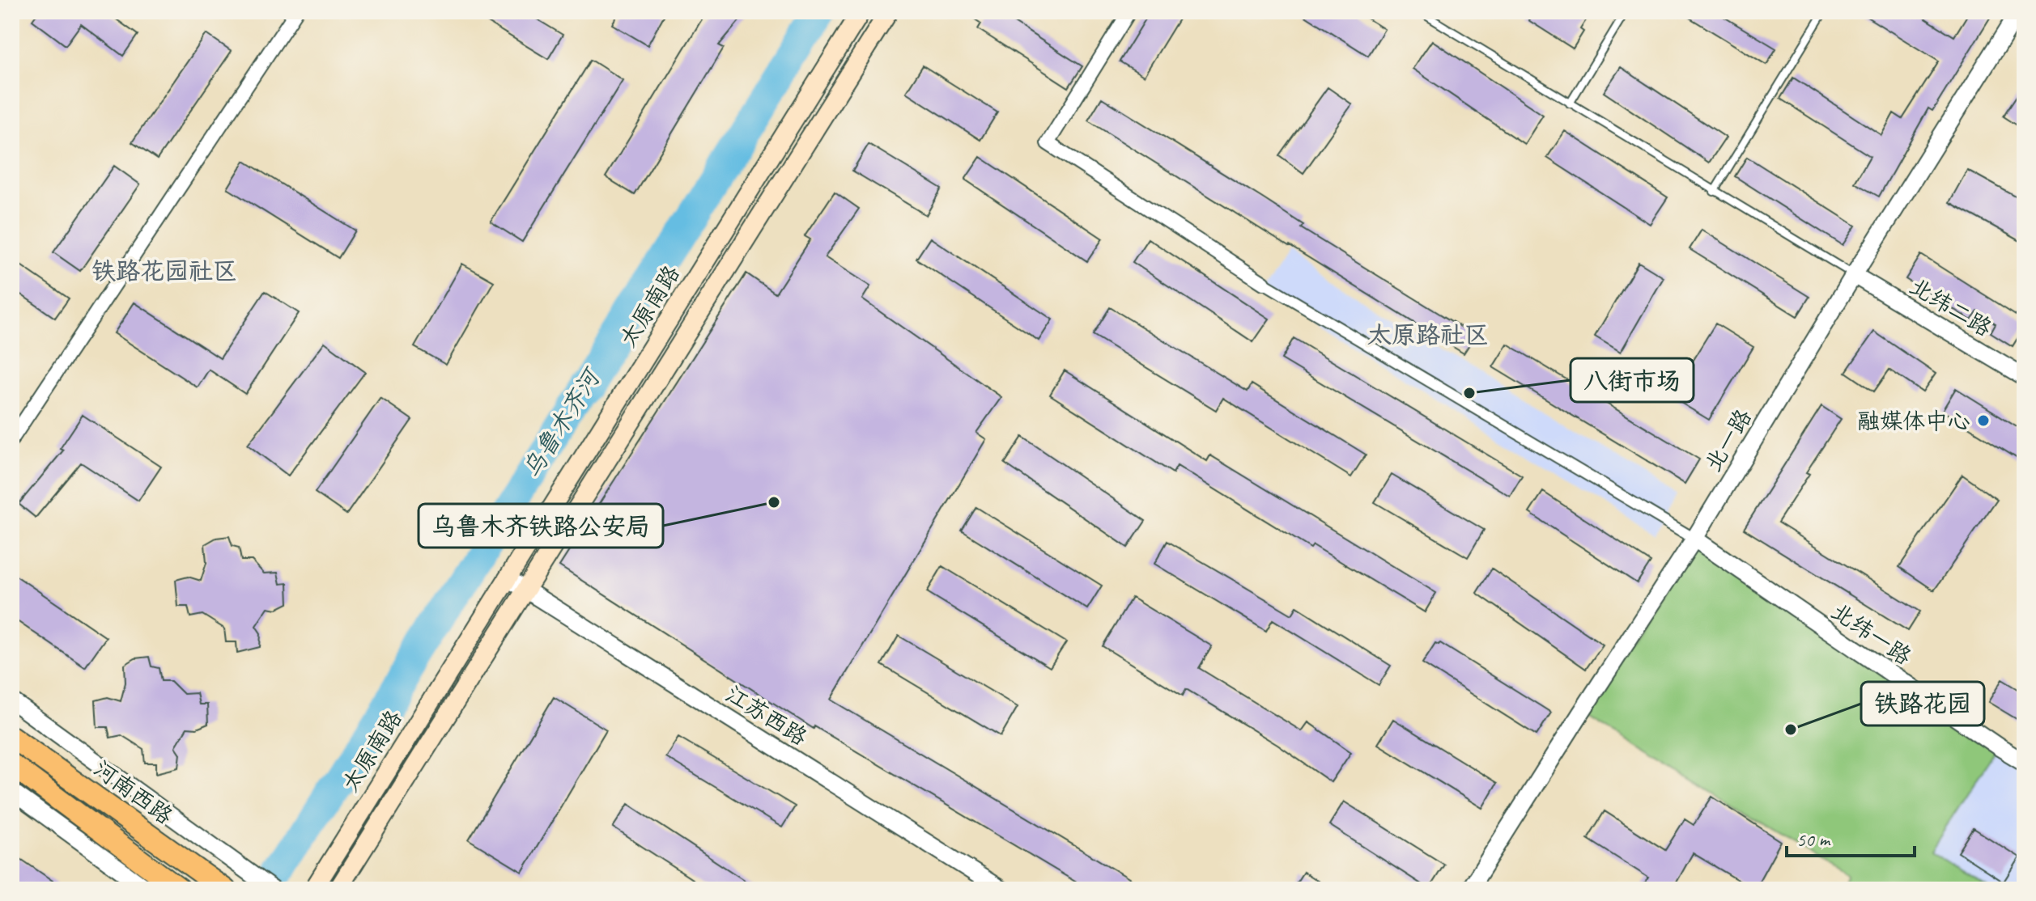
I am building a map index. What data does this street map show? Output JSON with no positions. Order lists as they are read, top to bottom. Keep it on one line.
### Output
{"streets":{"main road":["太原南路","河南西路"],"street":["北纬二路","北一路","北纬一路","江苏西路"]},"crossings":[["太原南路","江苏西路"],["北纬二路","北一路"],["北一路","北纬一路"]],"districts":["铁路花园社区","太原路社区"],"water":["乌鲁木齐河"],"places":["八街市场","融媒体中心","乌鲁木齐铁路公安局","铁路花园"],"scale_bar":"50 m"}
